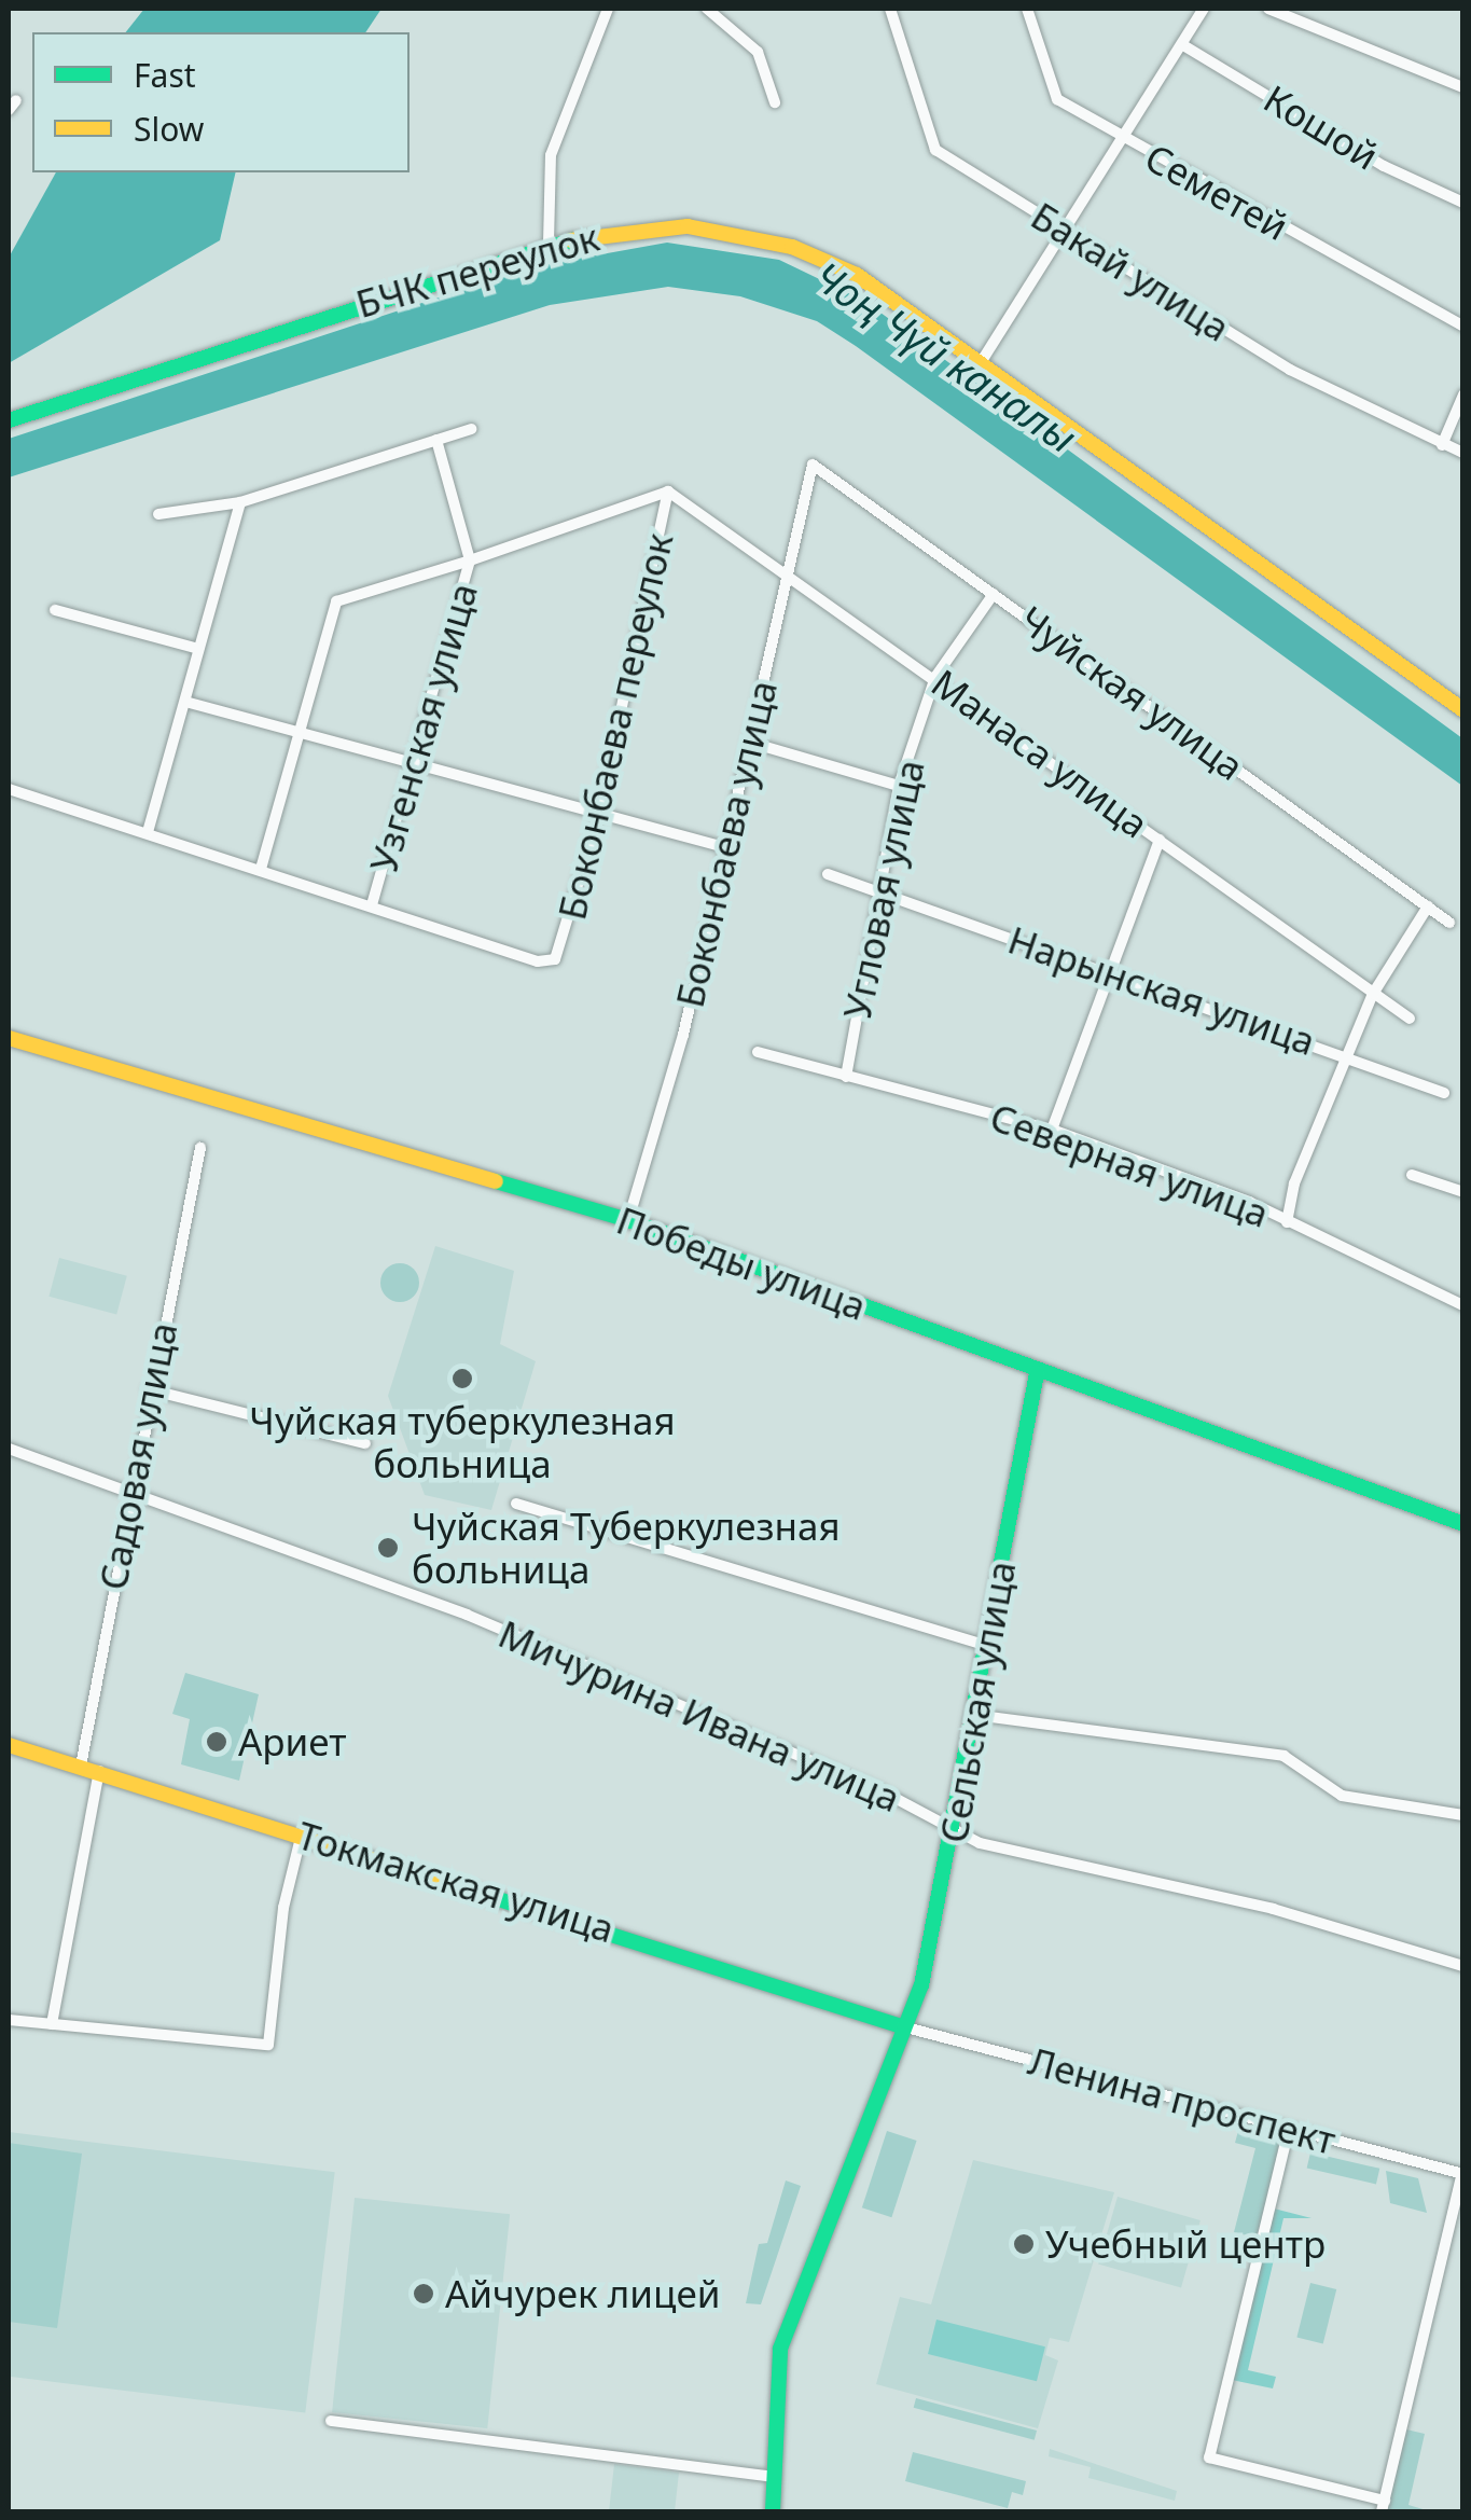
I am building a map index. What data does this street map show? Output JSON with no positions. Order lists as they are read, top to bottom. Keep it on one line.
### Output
{"streets":{"main road":["БЧК переулок","Победы улица","Сельская улица","Токмакская улица"],"street":["Кошой","Семетей","Бакай улица","Чуйская улица","Боконбаева переулок","Узгенская улица","Манаса улица","Боконбаева улица","Угловая улица","Нарынская улица","Северная улица","Садовая улица","Мичурина Ивана улица","Ленина проспект"]},"crossings":[["Чуйская улица","Боконбаева улица"],["Чуйская улица","Угловая улица"],["Боконбаева переулок","Узгенская улица"],["Боконбаева переулок","Манаса улица"],["Манаса улица","Боконбаева улица"],["Манаса улица","Угловая улица"],["Боконбаева улица","Победы улица"],["Угловая улица","Нарынская улица"],["Угловая улица","Северная улица"],["Победы улица","Сельская улица"],["Садовая улица","Мичурина Ивана улица"],["Садовая улица","Токмакская улица"],["Сельская улица","Мичурина Ивана улица"],["Сельская улица","Токмакская улица"],["Сельская улица","Ленина проспект"],["Токмакская улица","Ленина проспект"]],"water":["Чоң Чүй каналы"],"places":["Чуйская туберкулезная больница","Чуйская Туберкулезная больница","Ариет","Учебный центр","Айчурек лицей"],"legend":["Fast","Slow"]}
